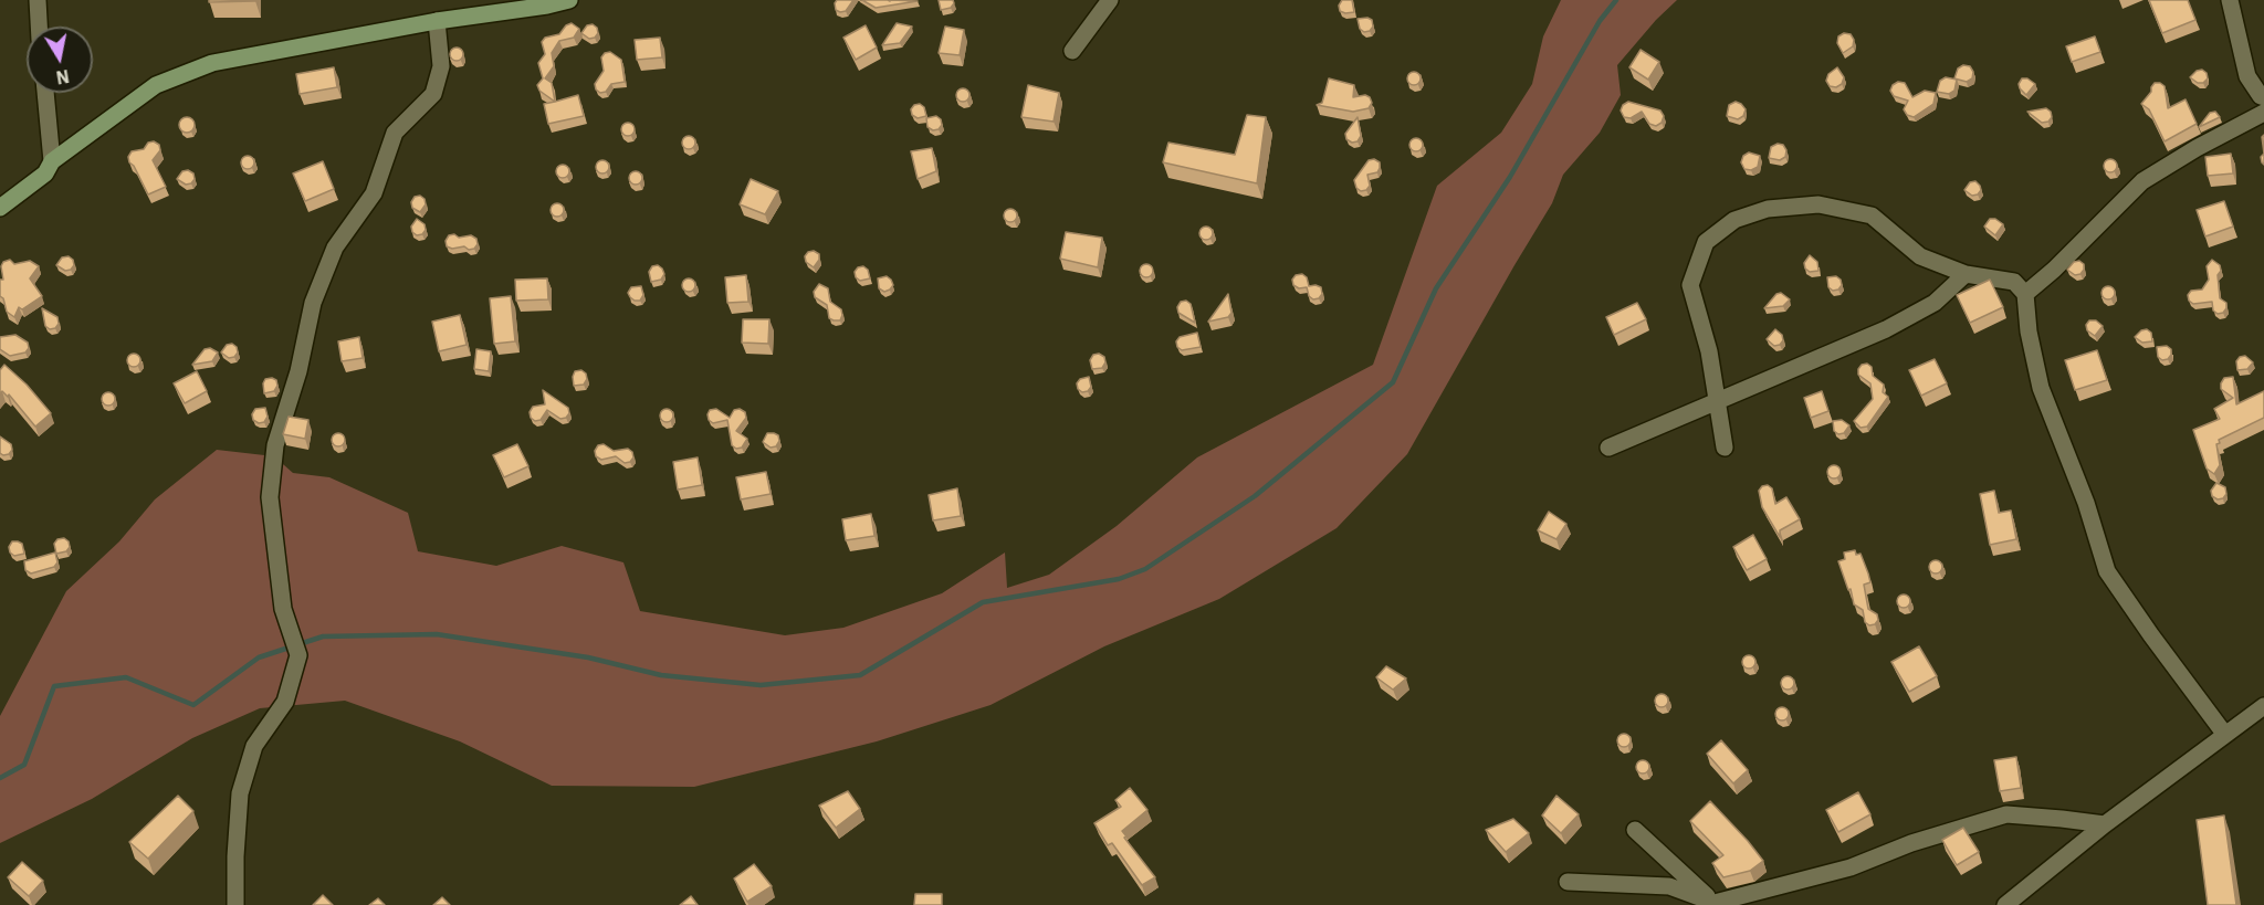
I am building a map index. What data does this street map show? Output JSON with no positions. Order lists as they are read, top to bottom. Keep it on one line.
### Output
{"north":"bottom"}
